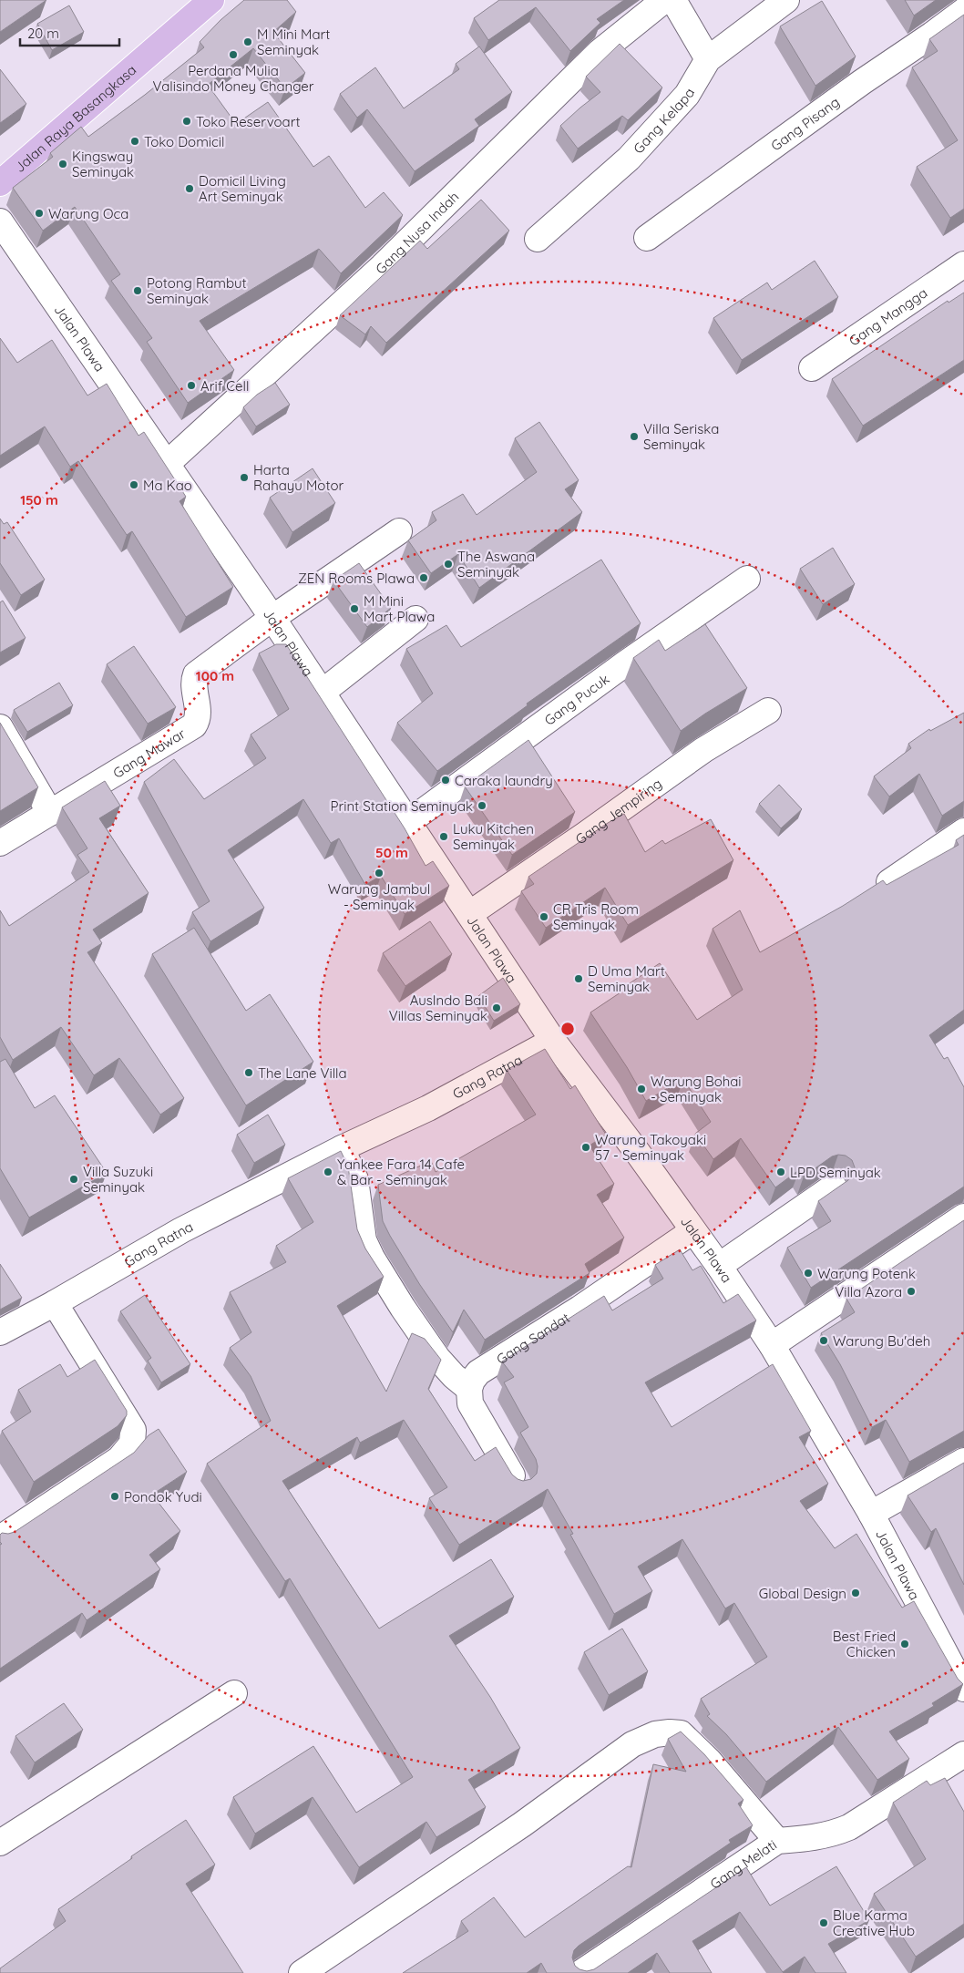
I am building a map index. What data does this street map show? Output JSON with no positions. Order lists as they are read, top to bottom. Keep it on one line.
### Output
{"streets":{"main road":["Jalan Raya Basangkasa"],"street":["Gang Kelapa","Gang Pisang","Gang Nusa Indah","Gang Mangga","Jalan Plawa","Gang Pucuk","Gang Mawar","Gang Jempiring","Gang Ratna","Gang Sandat","Gang Melati"]},"crossings":[["Gang Nusa Indah","Jalan Plawa"],["Jalan Plawa","Gang Pucuk"],["Jalan Plawa","Gang Mawar"],["Jalan Plawa","Gang Jempiring"],["Jalan Plawa","Gang Ratna"],["Jalan Plawa","Gang Sandat"]],"places":["M Mini Mart Seminyak","Perdana Mulia Valisindo Money Changer","Toko Reservoart","Toko Domicil","Kingsway Seminyak","Domicil Living Art Seminyak","Warung Oca","Potong Rambut Seminyak","Arif Cell","Villa Seriska Seminyak","Harta Rahayu Motor","Ma Kao","The Aswana Seminyak","ZEN Rooms Plawa","M Mini Mart Plawa","Caraka laundry","Print Station Seminyak","Luku Kitchen Seminyak","Warung Jambul - Seminyak","CR Tris Room Seminyak","D Uma Mart Seminyak","AusIndo Bali Villas Seminyak","The Lane Villa","Warung Bohai - Seminyak","Warung Takoyaki 57 - Seminyak","Yankee Fara 14 Cafe & Bar - Seminyak","LPD Seminyak","Villa Suzuki Seminyak","Warung Potenk","Villa Azora","Warung Bu'deh","Pondok Yudi","Global Design","Best Fried Chicken","Blue Karma Creative Hub"],"scale_bar":"20 m","rings":["150 m","100 m","50 m"]}
